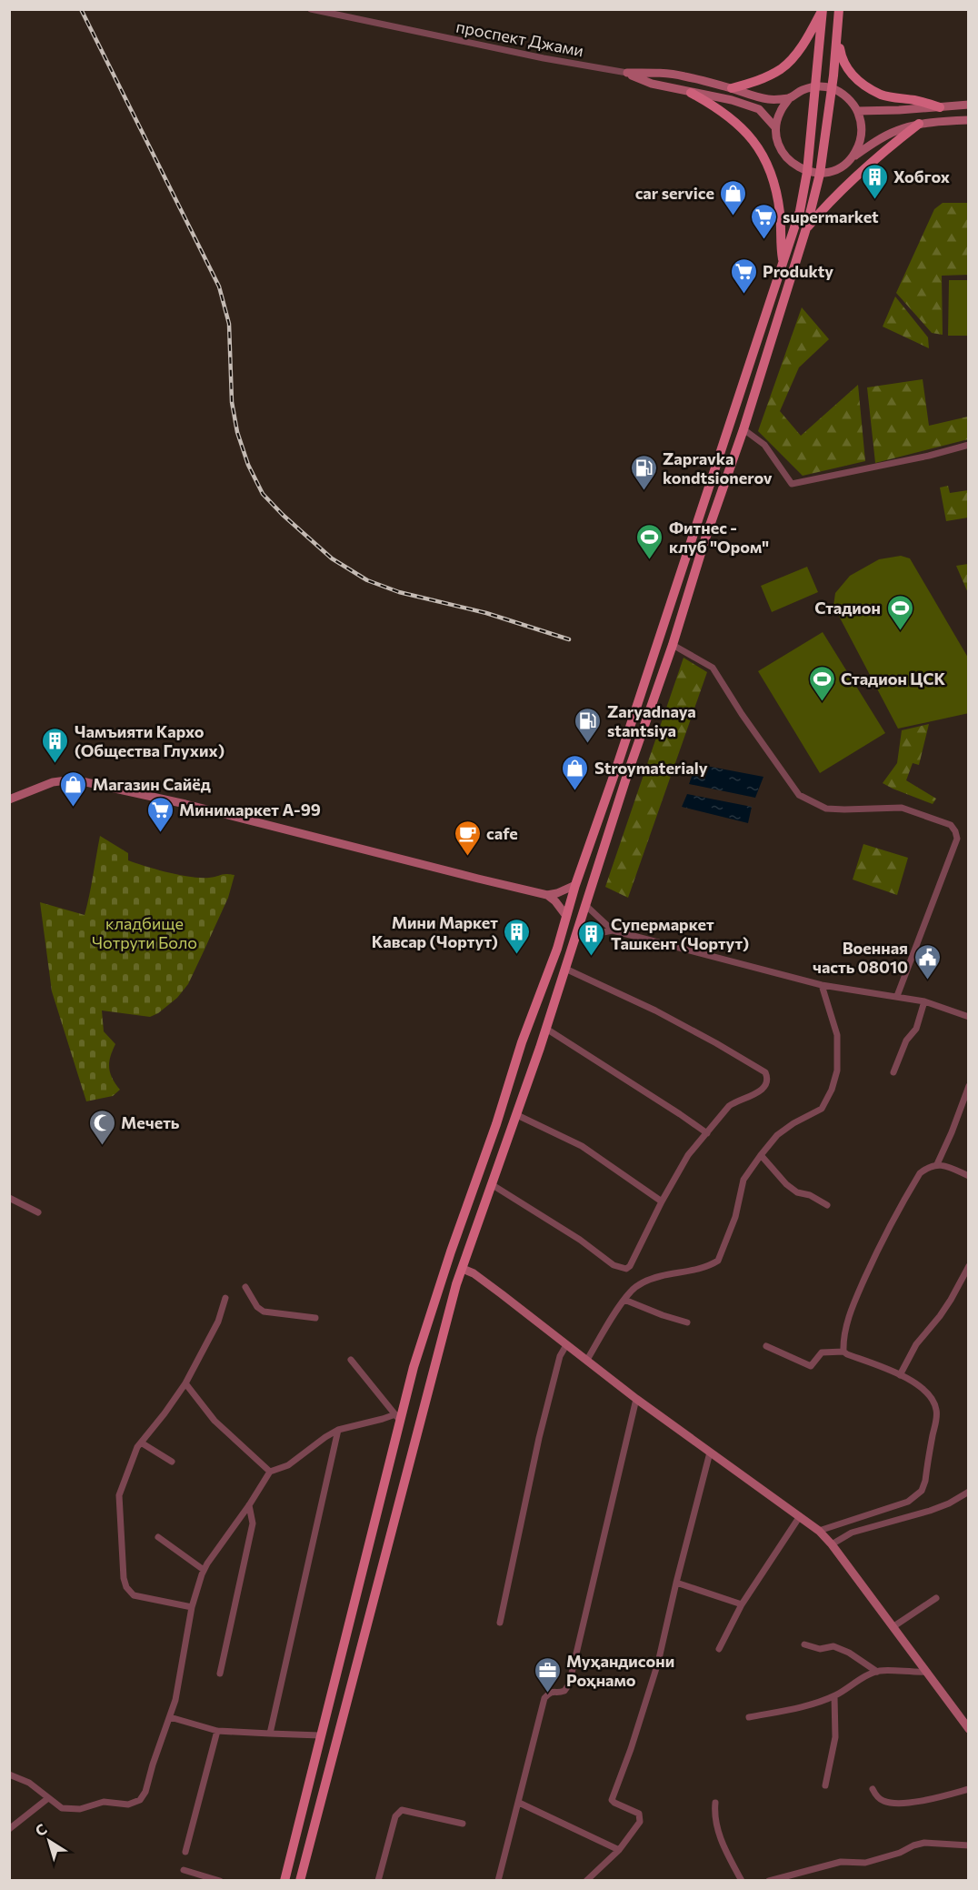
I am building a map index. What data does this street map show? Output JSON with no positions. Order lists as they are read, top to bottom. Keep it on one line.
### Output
{"streets":{"street":["проспект Джами"]},"parks":["кладбище Чотрути Боло"],"places":{"building":["Хобгох","Чамъияти Кархо (Общества Глухих)","Мини Маркет Кавсар (Чортут)","Супермаркет Ташкент (Чортут)"],"shop":["car service","Stroymaterialy","Магазин Сайёд"],"supermarket":["supermarket","Produkty","Минимаркет А-99"],"fuel station":["Zapravka kondtsionerov","Zaryadnaya stantsiya"],"sports":["Фитнес - клуб \"Ором\"","Стадион","Стадион ЦСК"],"cafe":["cafe"],"public building":["Военная часть 08010"],"mosque":["Мечеть"],"office":["Муҳандисони Роҳнамо"]},"north":"top left"}
